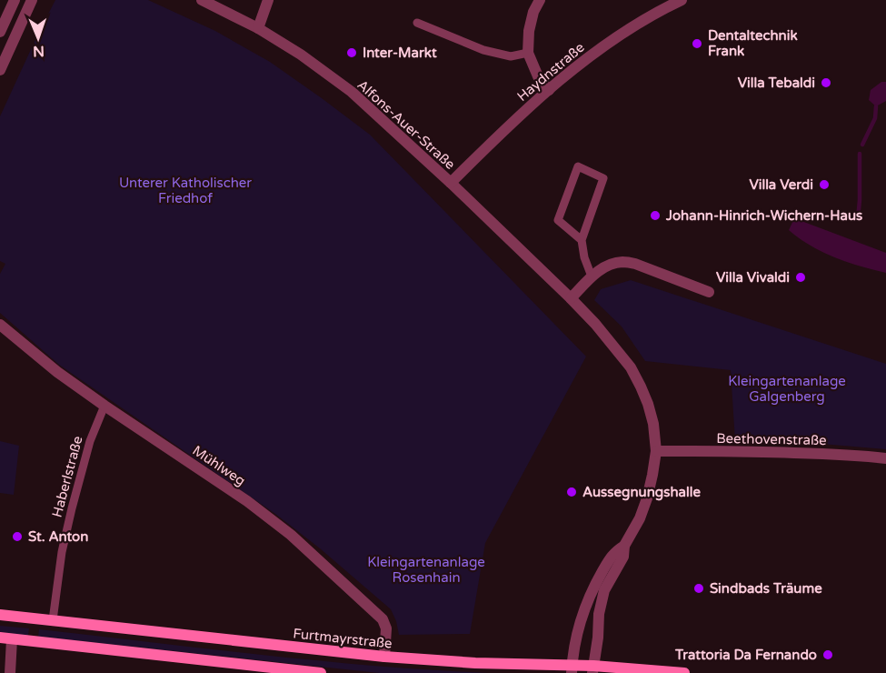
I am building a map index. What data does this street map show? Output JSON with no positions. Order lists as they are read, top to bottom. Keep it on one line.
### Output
{"streets":{"main road":["Furtmayrstraße"],"street":["Haydnstraße","Alfons-Auer-Straße","Beethovenstraße","Mühlweg"],"lane":["Haberlstraße"]},"crossings":[["Haydnstraße","Alfons-Auer-Straße"],["Alfons-Auer-Straße","Beethovenstraße"],["Alfons-Auer-Straße","Furtmayrstraße"],["Mühlweg","Haberlstraße"],["Mühlweg","Furtmayrstraße"],["Haberlstraße","Furtmayrstraße"]],"parks":["Unterer Katholischer Friedhof","Kleingartenanlage Galgenberg","Kleingartenanlage Rosenhain"],"places":["Dentaltechnik Frank","Inter-Markt","Villa Tebaldi","Villa Verdi","Johann-Hinrich-Wichern-Haus","Villa Vivaldi","Aussegnungshalle","St. Anton","Sindbads Träume","Trattoria Da Fernando"],"north":"bottom"}
